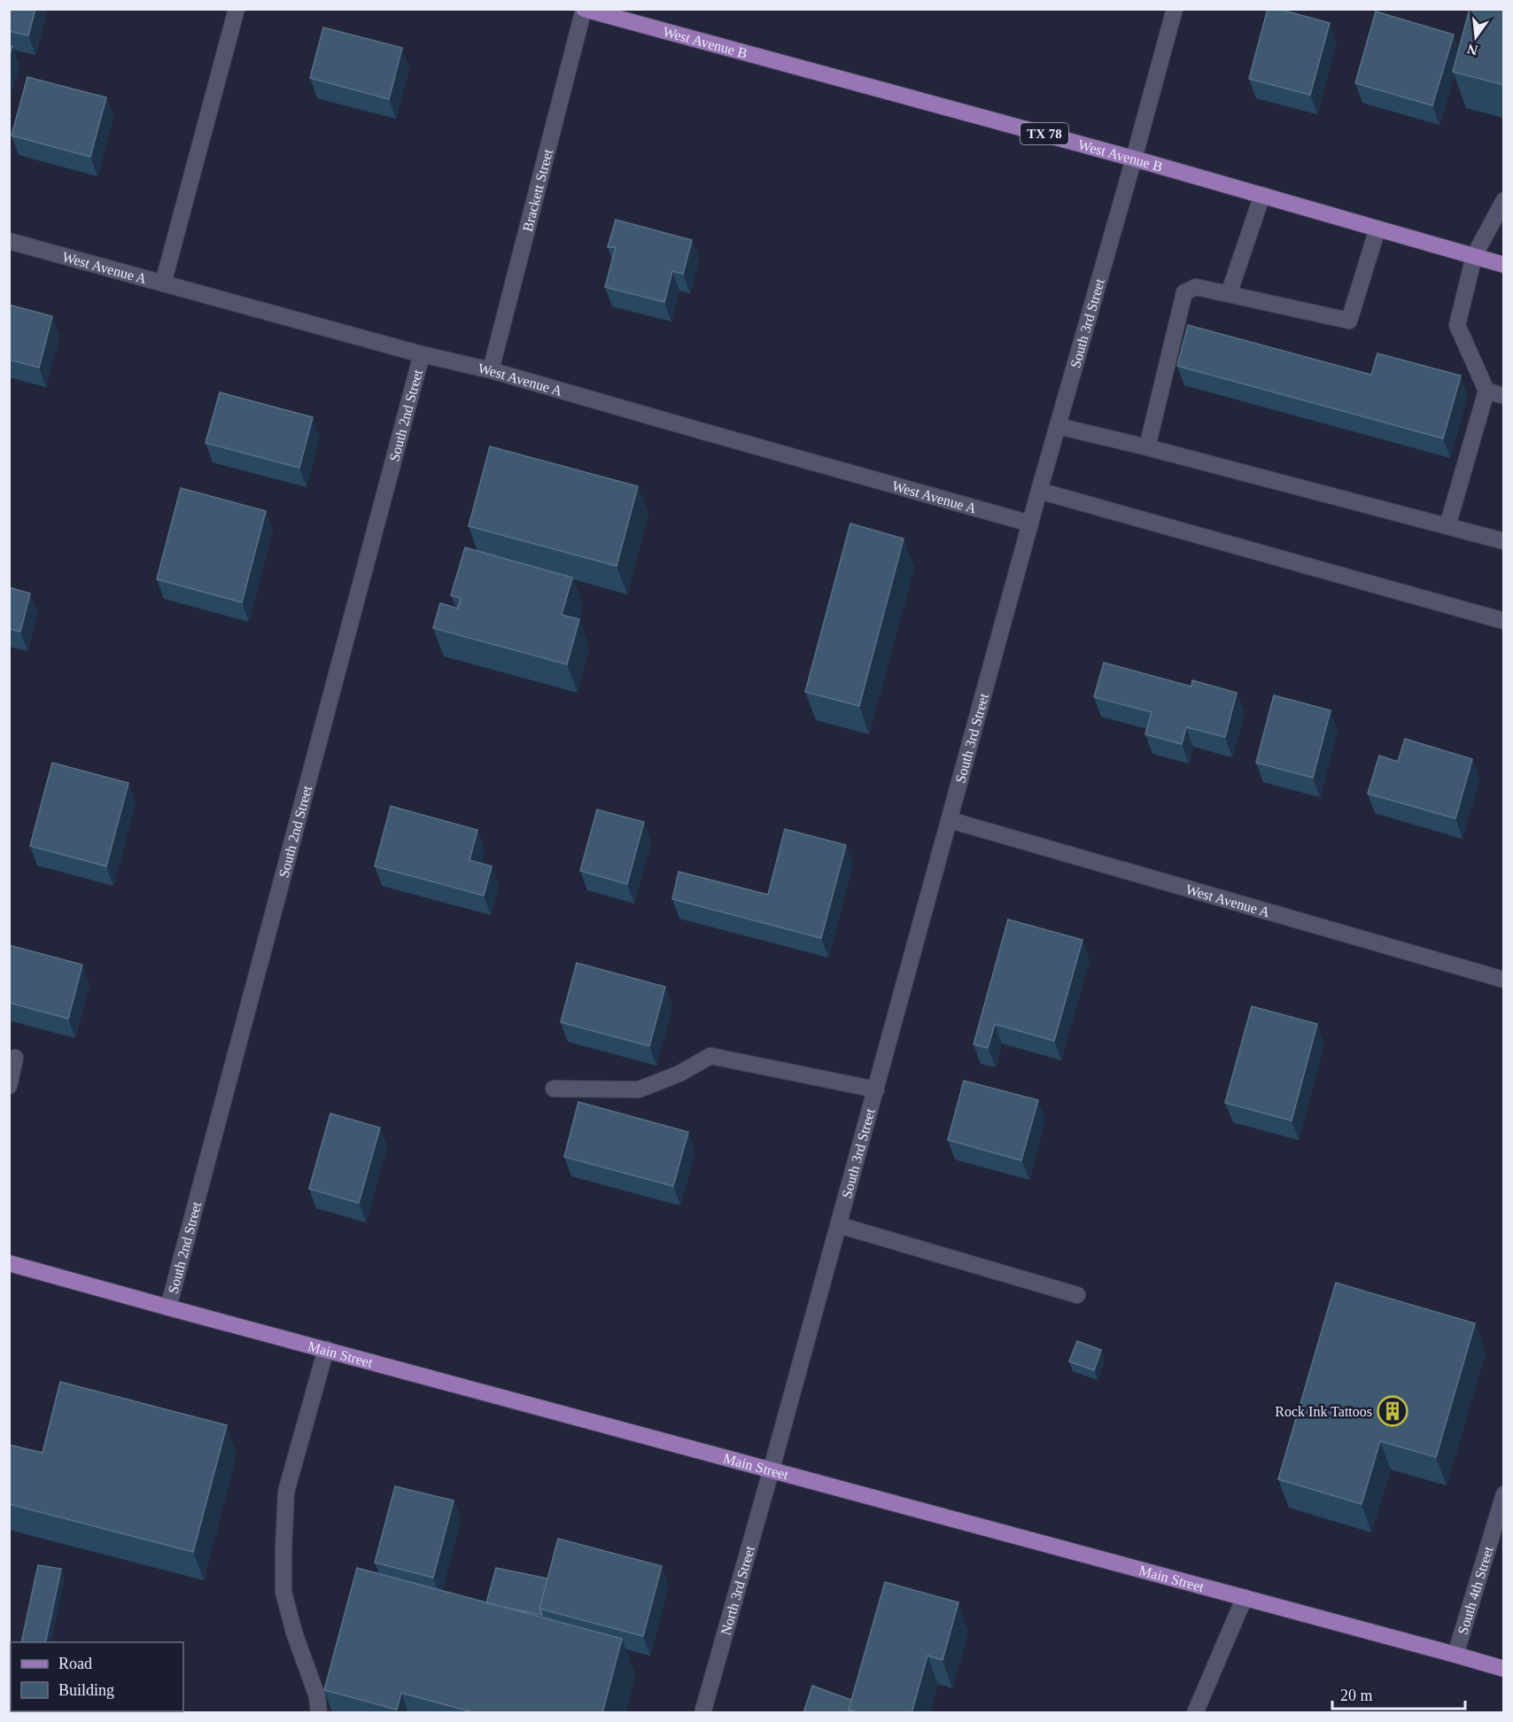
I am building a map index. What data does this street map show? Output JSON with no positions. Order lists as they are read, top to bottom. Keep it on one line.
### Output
{"streets":{"main road":["West Avenue B","TX 78","Main Street"],"street":["Brackett Street","West Avenue A","South 3rd Street","South 2nd Street","South 4th Street","North 3rd Street"]},"crossings":[["West Avenue B","Brackett Street"],["West Avenue B","South 3rd Street"],["Brackett Street","West Avenue A"],["West Avenue A","South 3rd Street"],["West Avenue A","South 2nd Street"],["South 3rd Street","Main Street"],["South 3rd Street","North 3rd Street"],["South 2nd Street","Main Street"],["Main Street","South 4th Street"],["Main Street","North 3rd Street"]],"places":{"building":["Rock Ink Tattoos"]},"legend":["Road","Building"],"scale_bar":"20 m","north":"bottom"}
